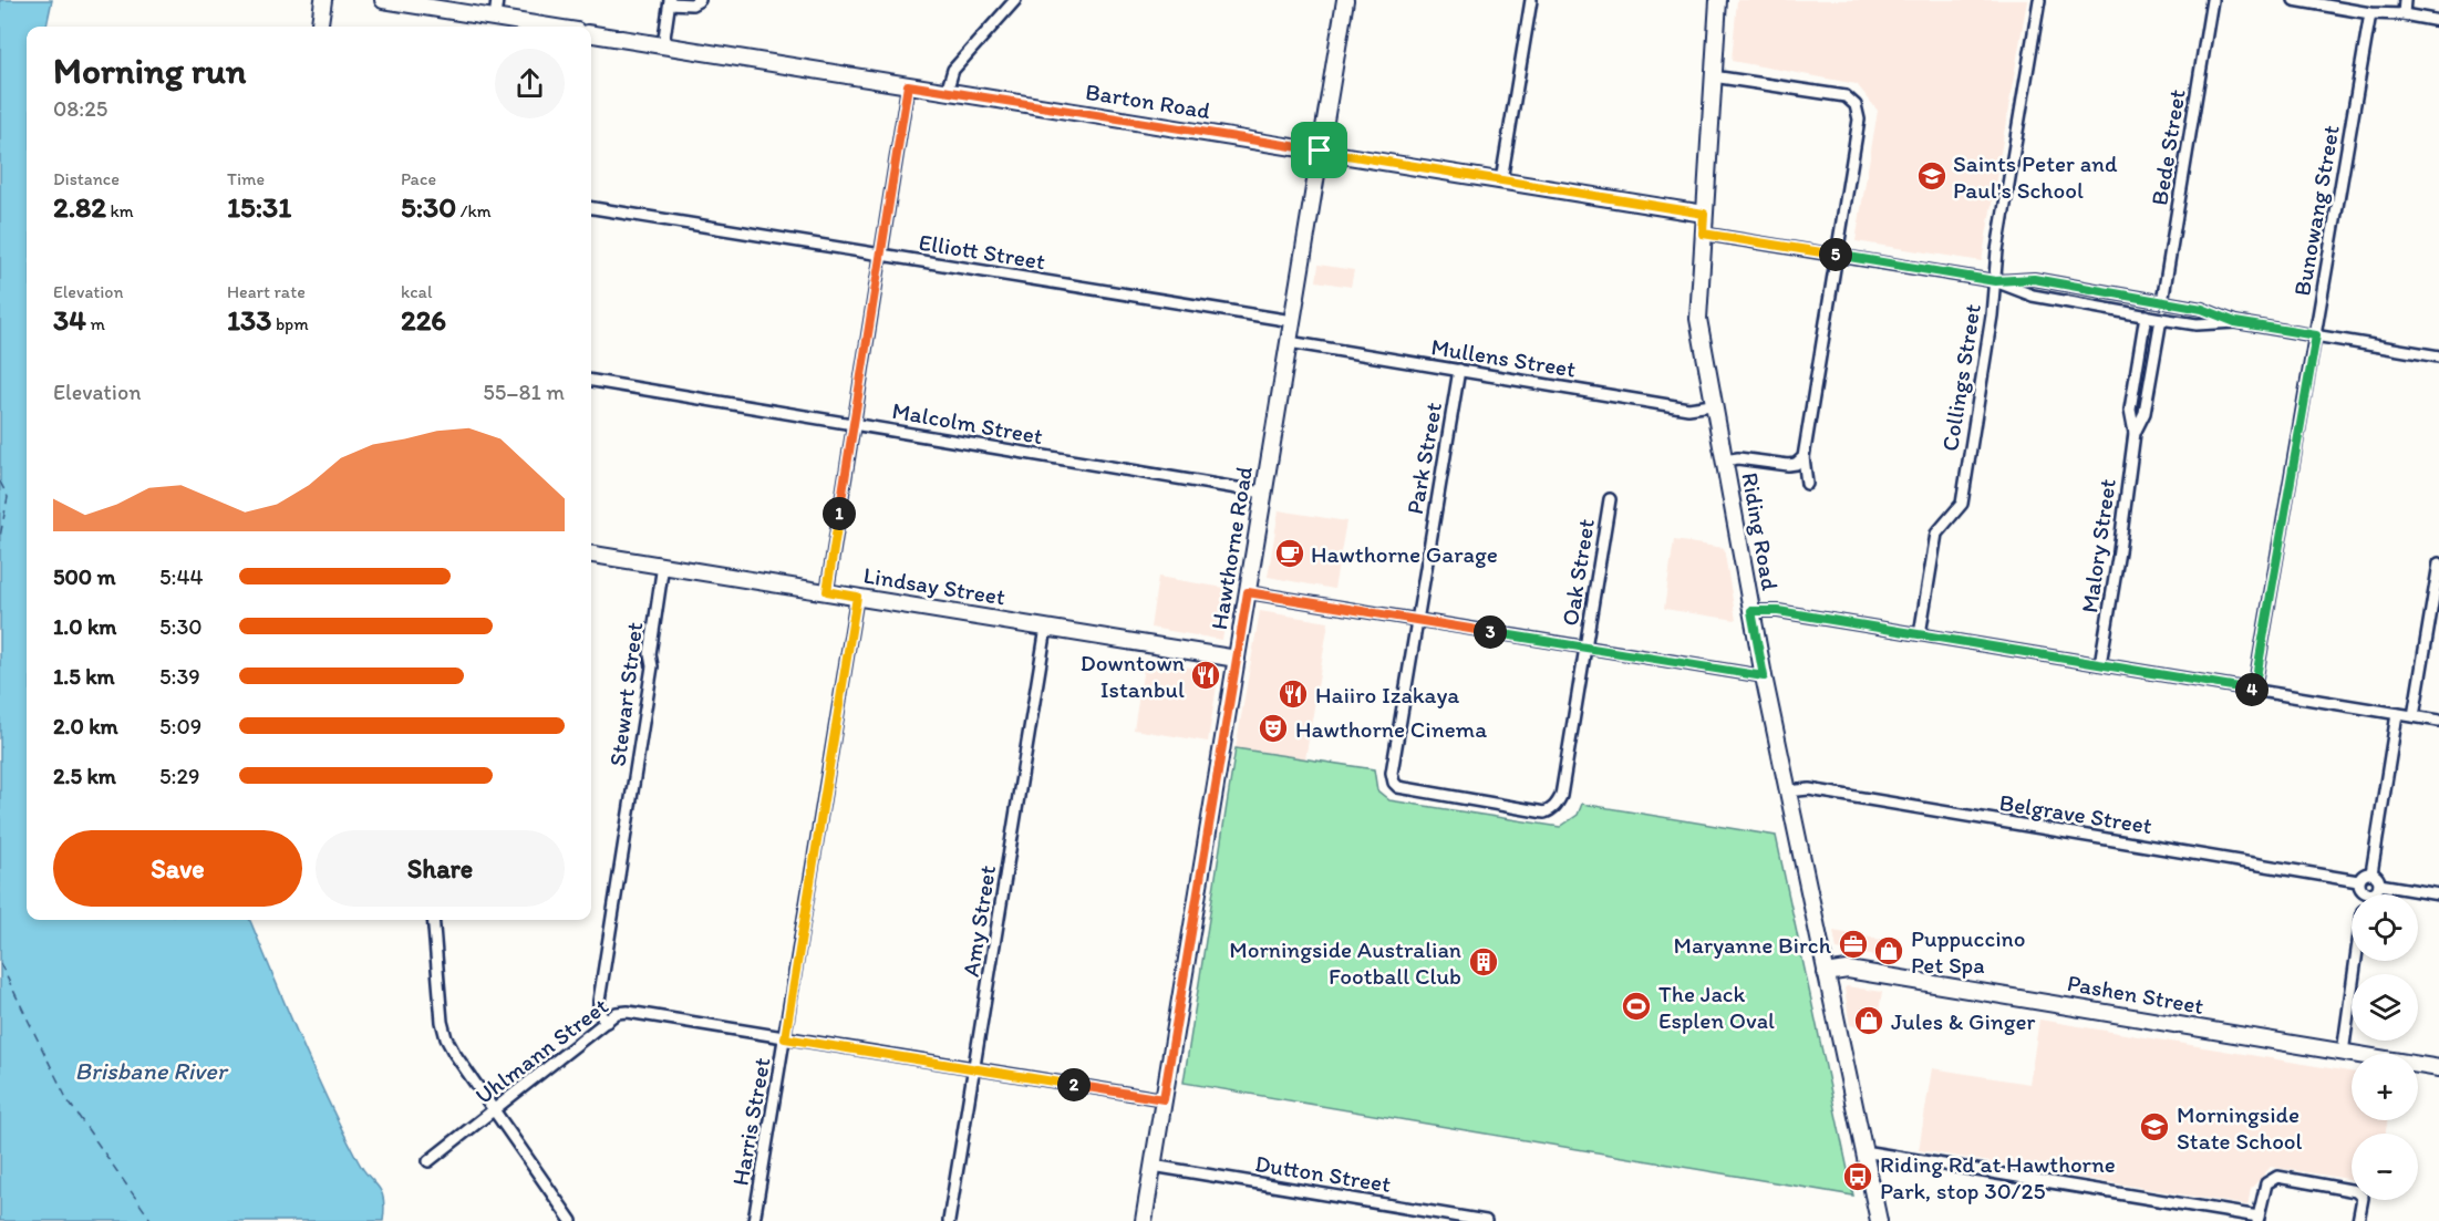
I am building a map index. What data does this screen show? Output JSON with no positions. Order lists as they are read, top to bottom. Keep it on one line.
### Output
{"streets":{"street":["Barton Road","Bede Street","Bunowang Street","Elliott Street","Mullens Street","Collings Street","Malcolm Street","Park Street","Riding Road","Malory Street","Hawthorne Road","Oak Street","Lindsay Street","Stewart Street","Belgrave Street","Amy Street","Pashen Street","Uhlmann Street","Harris Street","Dutton Street"]},"crossings":[["Barton Road","Riding Road"],["Barton Road","Hawthorne Road"],["Elliott Street","Hawthorne Road"],["Mullens Street","Park Street"],["Mullens Street","Riding Road"],["Mullens Street","Hawthorne Road"],["Malcolm Street","Hawthorne Road"],["Park Street","Oak Street"],["Riding Road","Belgrave Street"],["Riding Road","Pashen Street"],["Hawthorne Road","Lindsay Street"],["Hawthorne Road","Uhlmann Street"],["Hawthorne Road","Dutton Street"],["Lindsay Street","Stewart Street"],["Lindsay Street","Amy Street"],["Lindsay Street","Harris Street"],["Stewart Street","Uhlmann Street"],["Amy Street","Uhlmann Street"],["Uhlmann Street","Harris Street"]],"water":["Brisbane River"],"places":{"school or university":["Saints Peter and Paul's School","Morningside State School"],"cafe":["Hawthorne Garage"],"restaurant":["Downtown Istanbul","Haiiro Izakaya"],"theatre":["Hawthorne Cinema"],"office":["Maryanne Birch"],"shop":["Puppuccino Pet Spa","Jules & Ginger"],"building":["Morningside Australian Football Club"],"sports":["The Jack Esplen Oval"],"bus stop":["Riding Rd at Hawthorne Park, stop 30/25"]},"page":{"heading":["Morning run","08:25"],"stats":[["Distance","2.82 km"],["Time","15:31"],["Pace","5:30 /km"],["Elevation","34 m"],["Heart rate","133 bpm"],["kcal","226"]],"pins":["5","1","3","4","2"],"chart":["Elevation","55–81 m"],"list":[{"name":"500 m","note":"5:44"},{"name":"1.0 km","note":"5:30"},{"name":"1.5 km","note":"5:39"},{"name":"2.0 km","note":"5:09"},{"name":"2.5 km","note":"5:29"}],"buttons":["Save","Share"],"map_buttons":["+","−"]}}
